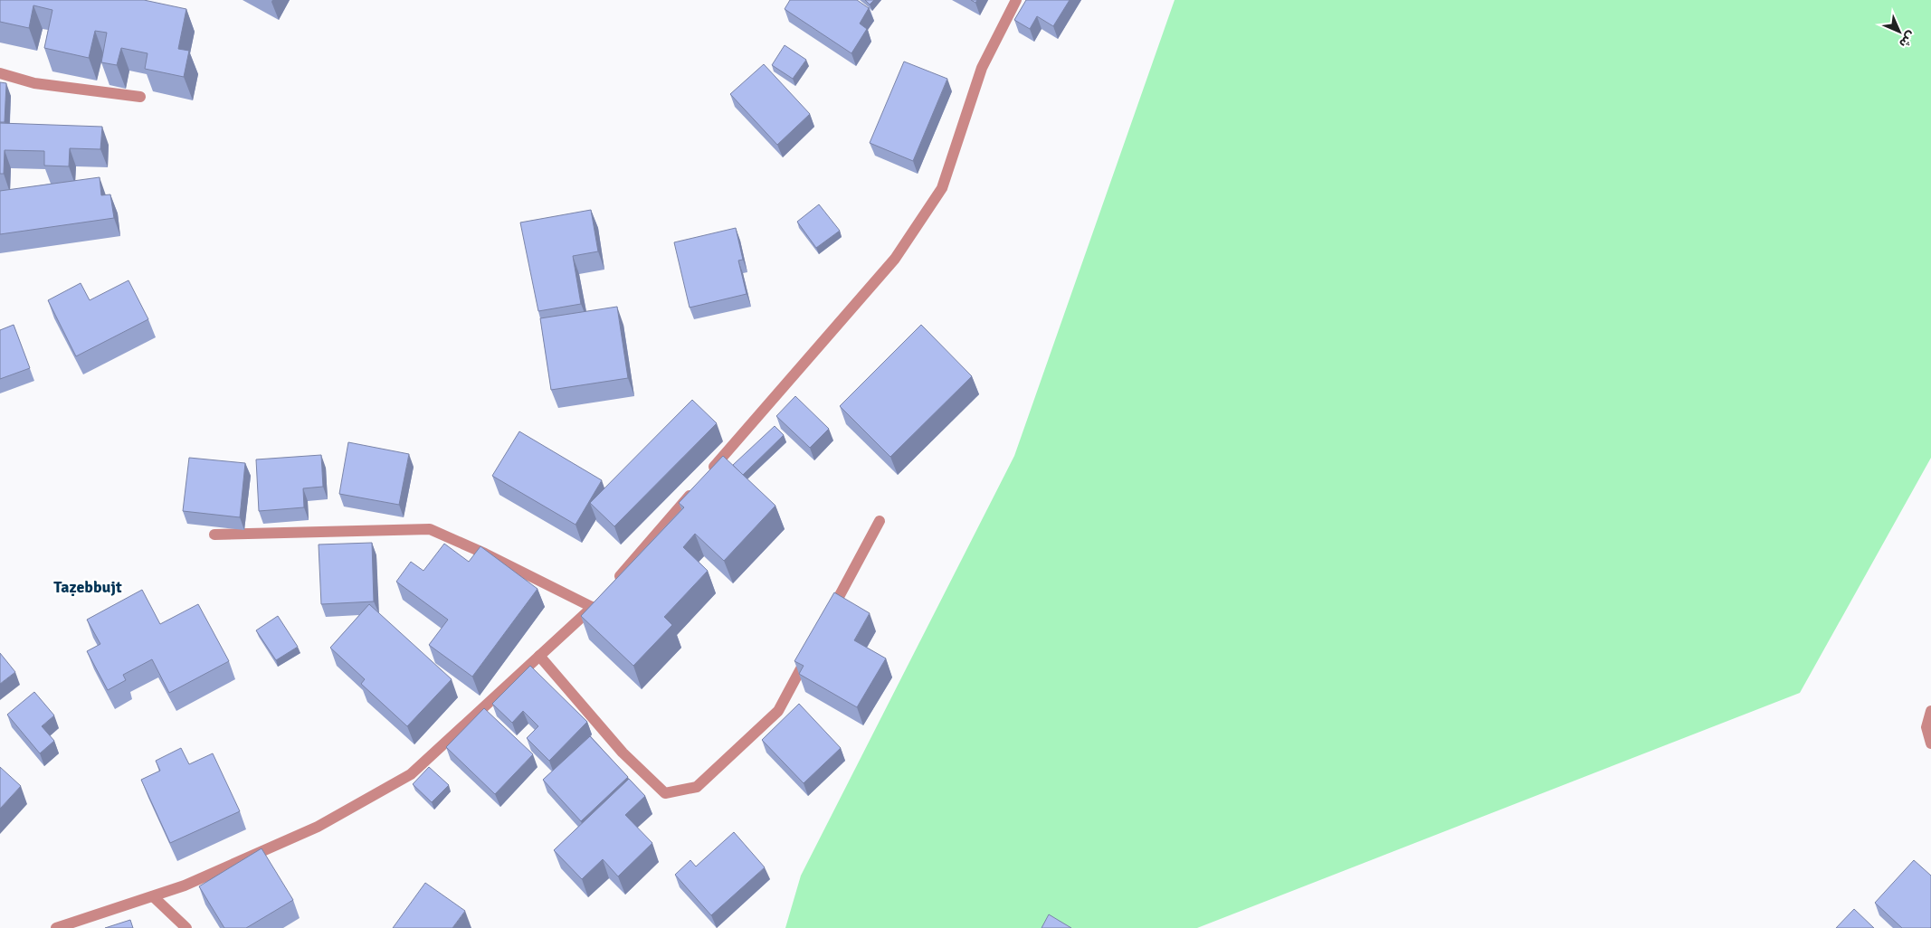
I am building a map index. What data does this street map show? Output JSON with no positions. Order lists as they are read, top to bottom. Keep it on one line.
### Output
{"districts":["Taẓebbujt"],"north":"bottom right"}
